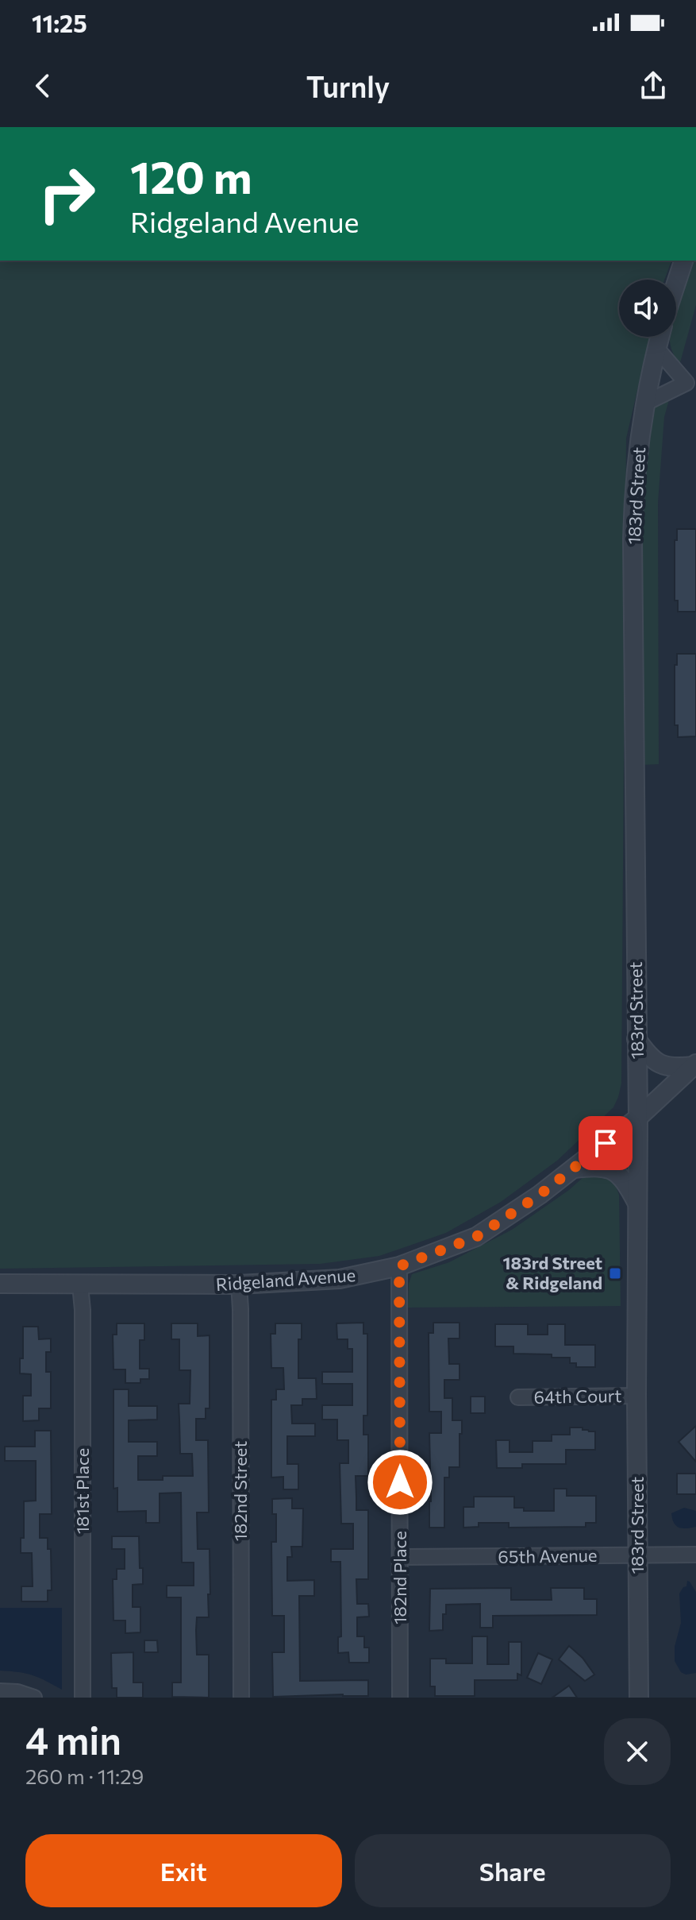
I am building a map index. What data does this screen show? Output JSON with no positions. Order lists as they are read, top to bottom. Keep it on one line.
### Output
{"streets":{"street":["183rd Street","Ridgeland Avenue","64th Court","181st Place","182nd Street","65th Avenue","182nd Place"]},"crossings":[["183rd Street","Ridgeland Avenue"],["183rd Street","64th Court"],["183rd Street","65th Avenue"],["Ridgeland Avenue","181st Place"],["Ridgeland Avenue","182nd Street"],["Ridgeland Avenue","182nd Place"],["65th Avenue","182nd Place"]],"places":{"transit":["183rd Street & Ridgeland"]},"page":{"status":"11:25","header":"Turnly","turn":["120 m","Ridgeland Avenue"],"heading":["4 min","260 m · 11:29"],"buttons":["Exit","Share"]}}
